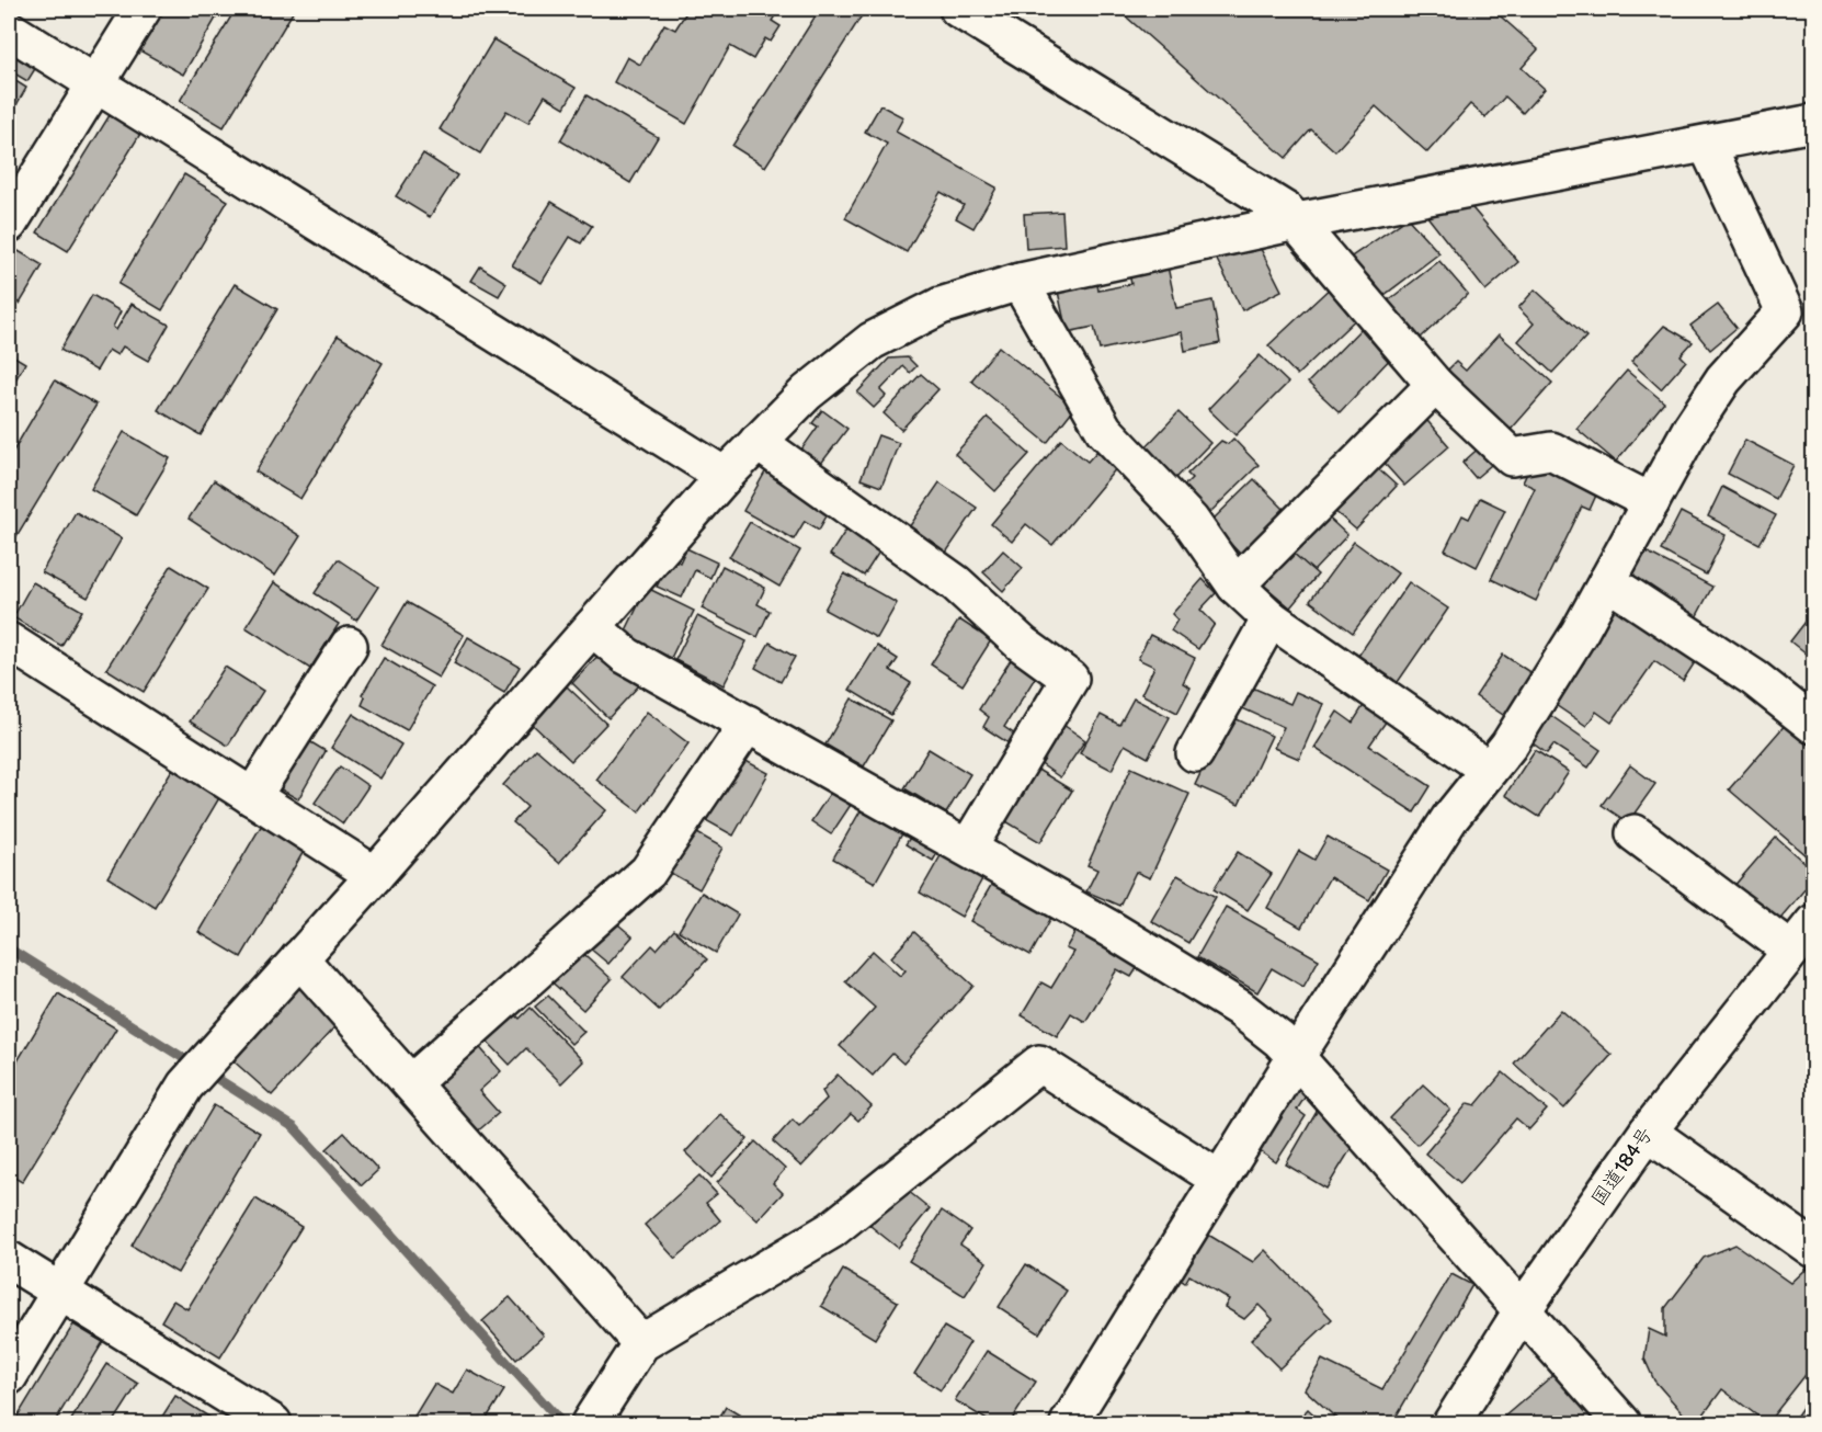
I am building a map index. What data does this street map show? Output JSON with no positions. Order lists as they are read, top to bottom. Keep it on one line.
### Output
{"streets":{"main road":["国道184号"]}}
